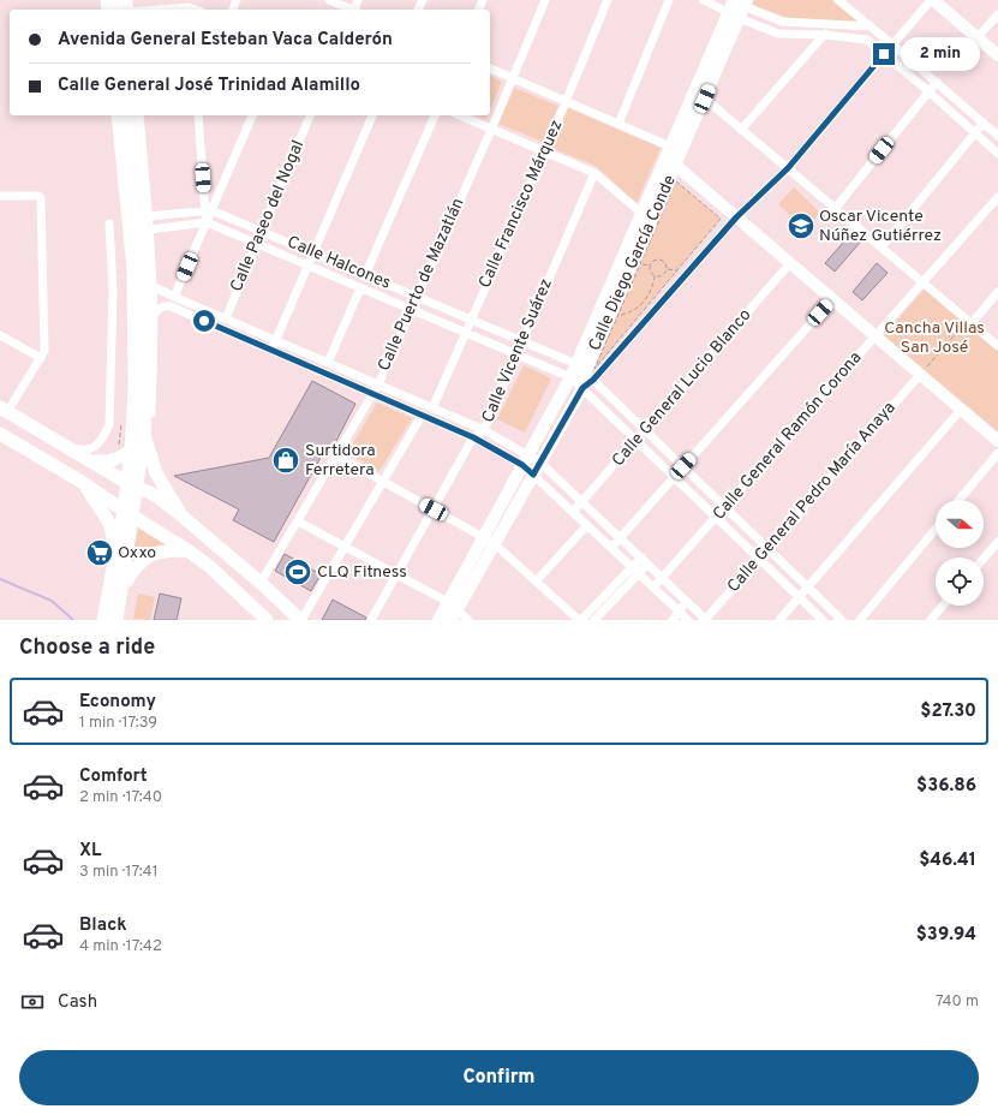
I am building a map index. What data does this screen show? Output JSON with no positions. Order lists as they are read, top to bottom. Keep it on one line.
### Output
{"streets":{"street":["Calle Francisco Márquez","Calle Paseo del Nogal","Calle Halcones","Calle Diego García Conde","Calle Puerto de Mazatlán","Calle Vicente Suárez","Calle General Lucio Blanco","Calle General Ramón Corona","Calle General Pedro María Anaya"]},"crossings":[["Calle Francisco Márquez","Calle Halcones"],["Calle Paseo del Nogal","Calle Halcones"],["Calle Halcones","Calle Diego García Conde"],["Calle Halcones","Calle Puerto de Mazatlán"],["Calle Halcones","Calle Vicente Suárez"],["Calle Halcones","Calle General Lucio Blanco"],["Calle Halcones","Calle General Ramón Corona"],["Calle Halcones","Calle General Pedro María Anaya"]],"parks":["Cancha Villas San José"],"places":{"school or university":["Oscar Vicente Núñez Gutiérrez"],"shop":["Surtidora Ferretera"],"supermarket":["Oxxo"],"sports":["CLQ Fitness"]},"north":"right","page":{"banner":["Avenida General Esteban Vaca Calderón","Calle General José Trinidad Alamillo"],"bubble":"2 min","heading":"Choose a ride","list":[{"name":"Economy","note":"1 min · 17:39","value":"$27.30"},{"name":"Comfort","note":"2 min · 17:40","value":"$36.86"},{"name":"XL","note":"3 min · 17:41","value":"$46.41"},{"name":"Black","note":"4 min · 17:42","value":"$39.94"}],"pay":["Cash","740 m"],"buttons":"Confirm"}}
